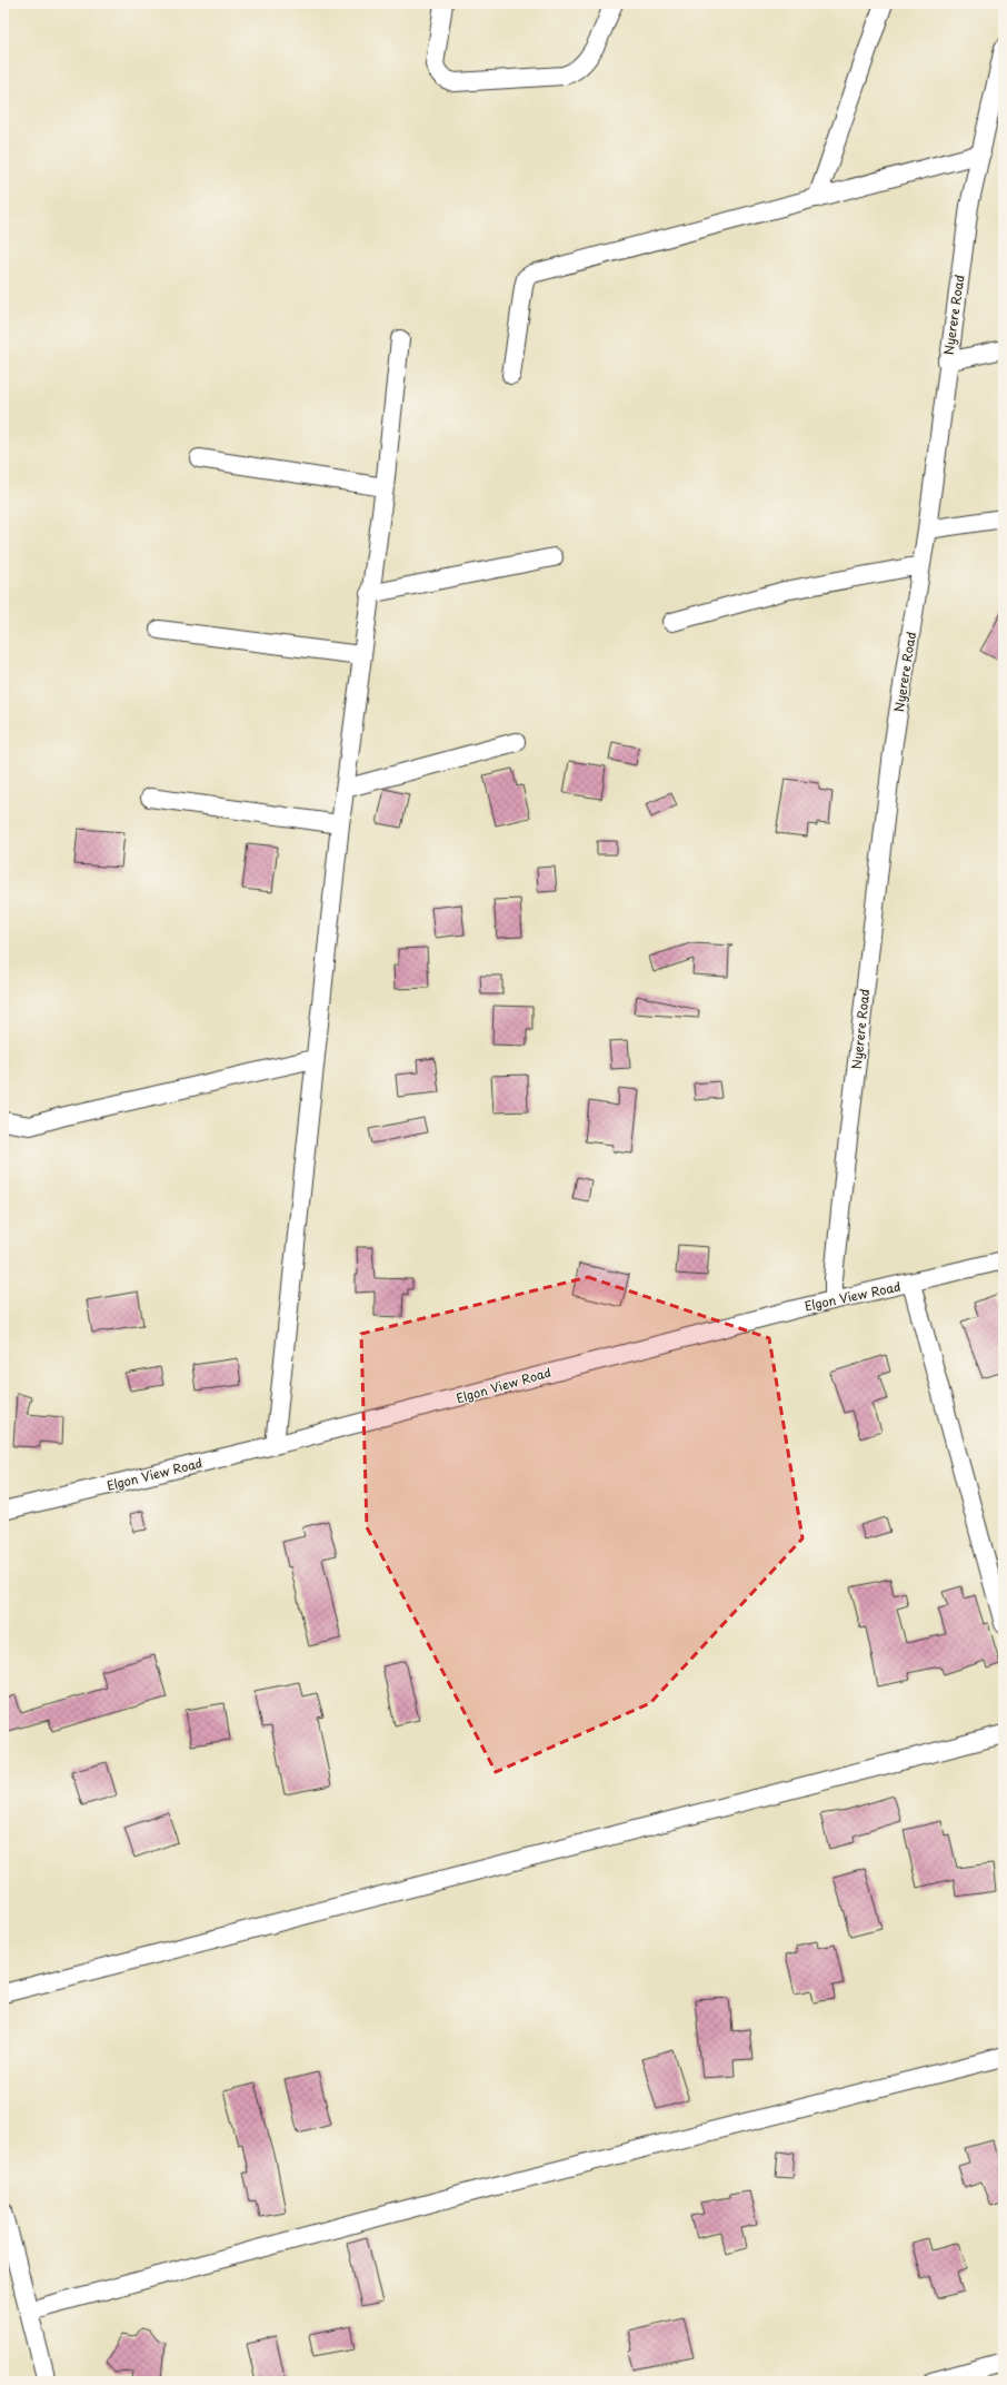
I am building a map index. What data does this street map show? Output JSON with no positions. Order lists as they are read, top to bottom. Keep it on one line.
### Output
{"streets":{"street":["Nyerere Road","Elgon View Road"]},"crossings":[["Nyerere Road","Elgon View Road"]]}
